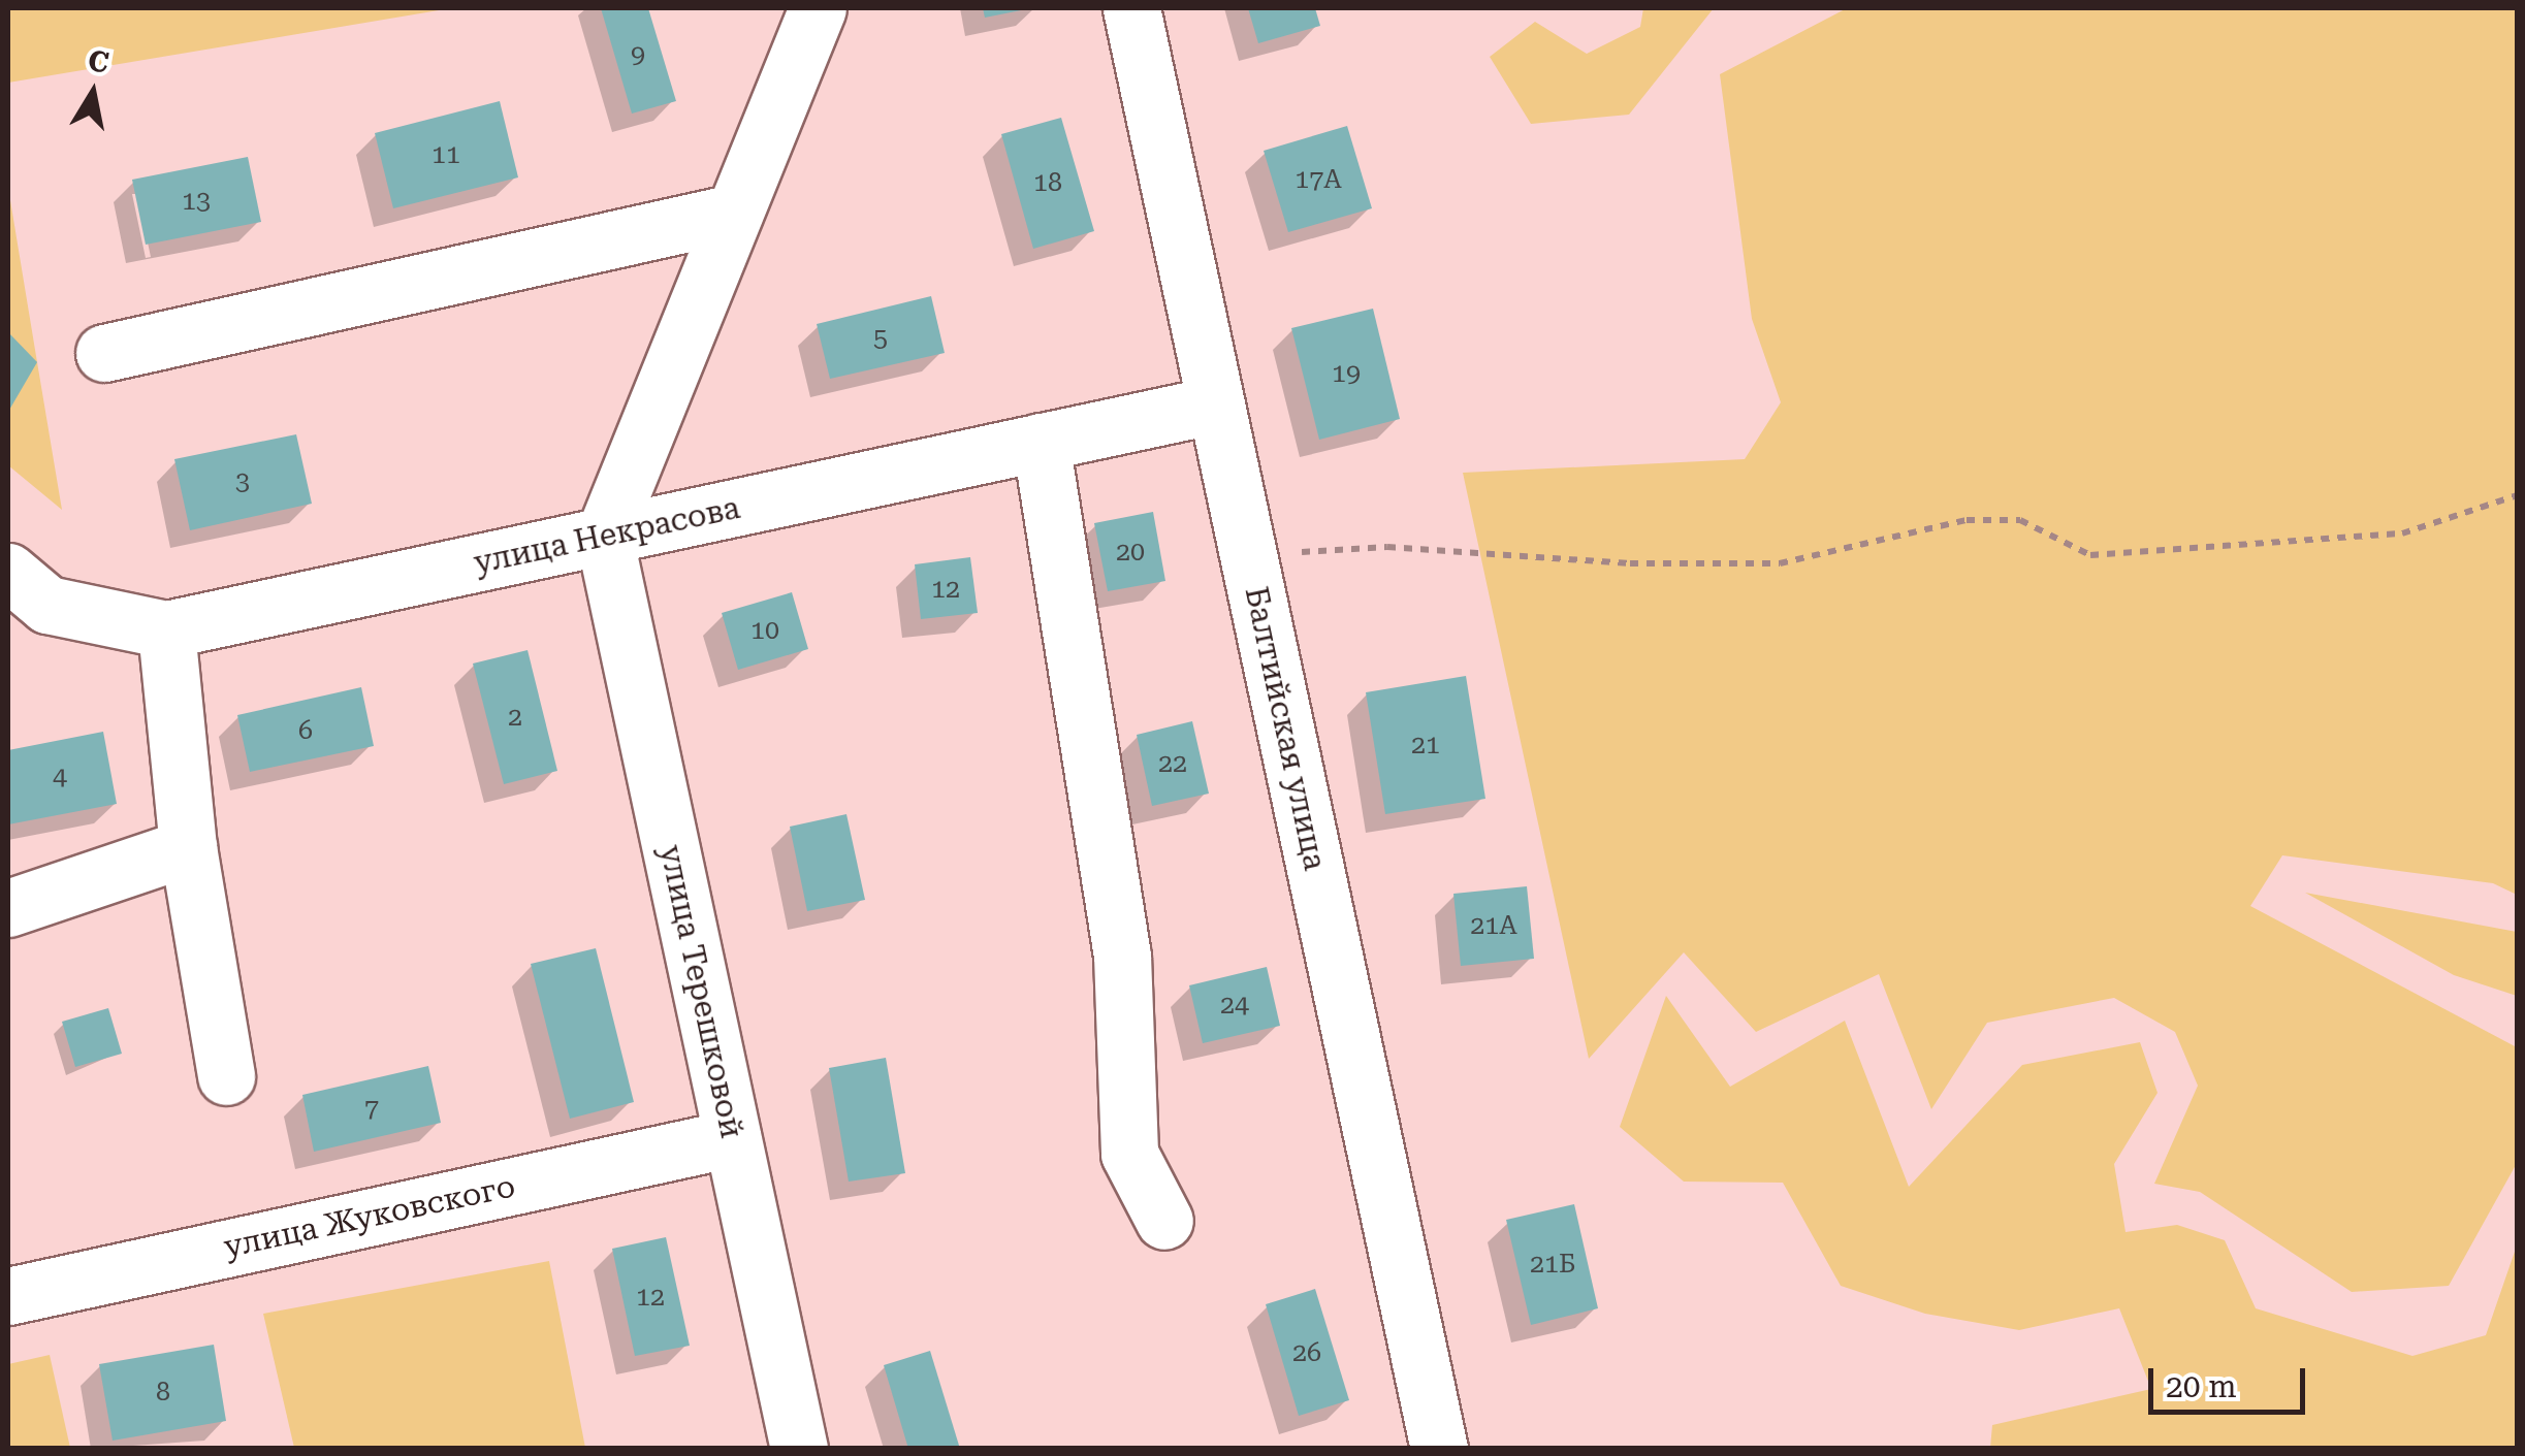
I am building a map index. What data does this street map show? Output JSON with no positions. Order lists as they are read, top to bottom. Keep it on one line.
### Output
{"streets":{"street":["улица Некрасова","Балтийская улица","улица Терешковой","улица Жуковского"]},"crossings":[["улица Некрасова","Балтийская улица"],["улица Некрасова","улица Терешковой"],["улица Терешковой","улица Жуковского"]],"house_numbers":["9","11","17А","18","13","5","19","3","20","12","10","2","6","21","22","4","21А","24","7","21Б","12","26","8"],"scale_bar":"20 m","north":"top"}
